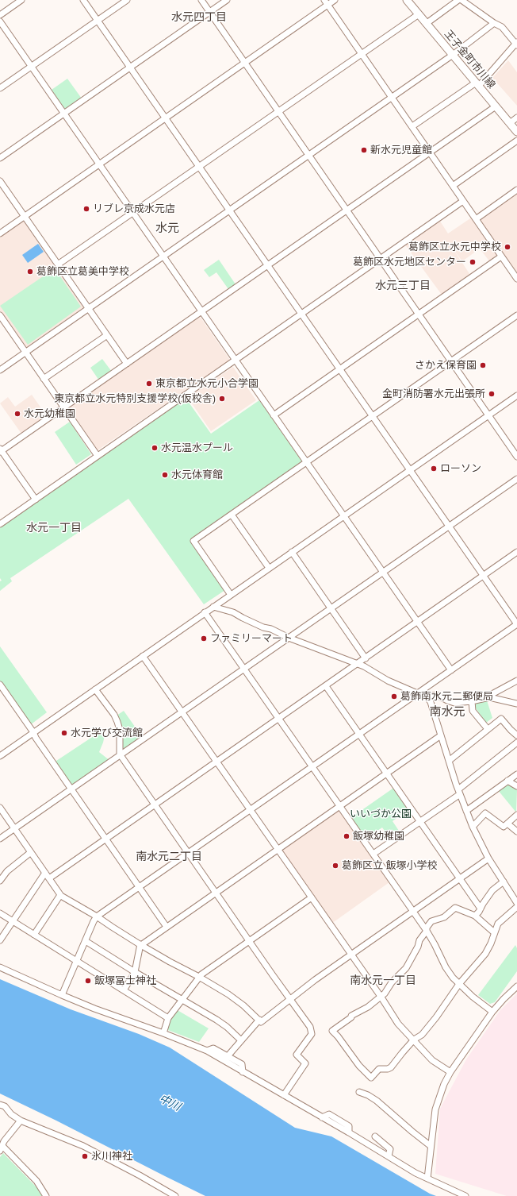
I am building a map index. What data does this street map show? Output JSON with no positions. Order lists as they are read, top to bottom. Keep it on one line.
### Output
{"streets":{"main road":["王子金町市川線"]},"districts":["水元四丁目","水元","水元三丁目","水元一丁目","南水元","南水元二丁目","南水元一丁目"],"water":["中川"],"parks":["いいづか公園"],"places":["新水元児童館","リブレ京成水元店","葛飾区立水元中学校","葛飾区水元地区センター","葛飾区立葛美中学校","さかえ保育園","東京都立水元小合学園","金町消防署水元出張所","東京都立水元特別支援学校(仮校舎)","水元幼稚園","水元温水プール","ローソン","水元体育館","ファミリーマート","葛飾南水元二郵便局","水元学び交流館","飯塚幼稚園","葛飾区立 飯塚小学校","飯塚冨士神社","氷川神社"]}
